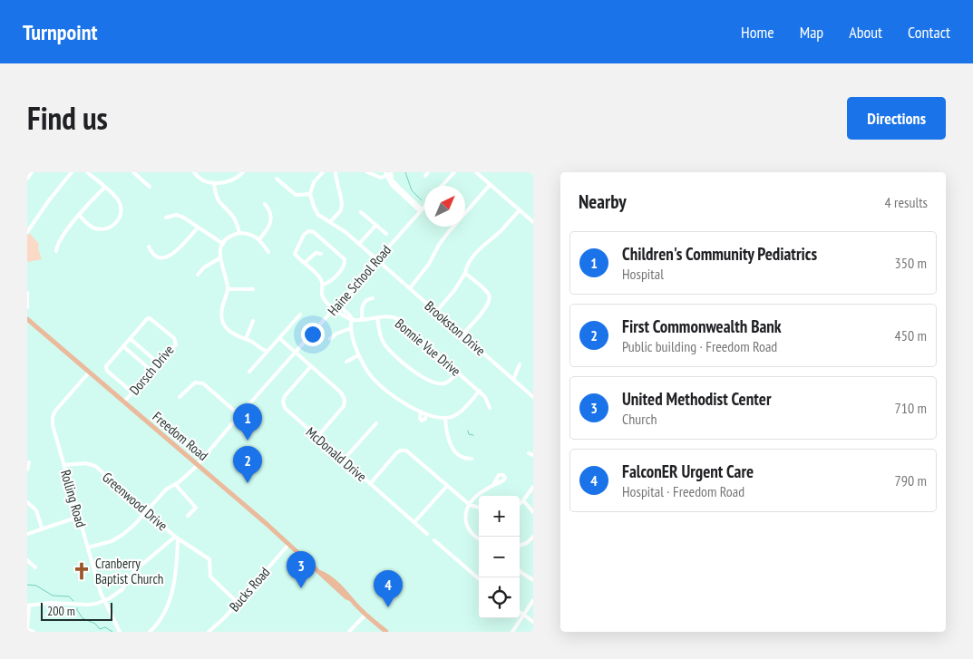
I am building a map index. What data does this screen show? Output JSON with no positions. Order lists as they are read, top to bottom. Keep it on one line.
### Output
{"streets":{"main road":["Freedom Road"],"street":["Haine School Road","Brookston Drive","Bonnie Vue Drive","Dorsch Drive","McDonald Drive","Rolling Road","Greenwood Drive","Bucks Road"]},"crossings":[["Haine School Road","Brookston Drive"],["Haine School Road","Bonnie Vue Drive"],["Haine School Road","Freedom Road"],["Haine School Road","Rolling Road"],["Haine School Road","Greenwood Drive"],["Dorsch Drive","Freedom Road"],["Freedom Road","Rolling Road"],["Freedom Road","Bucks Road"],["Rolling Road","Greenwood Drive"],["Greenwood Drive","Bucks Road"]],"places":{"church":["Cranberry Baptist Church"]},"scale_bar":"200 m","north":"top right","page":{"header":"Turnpoint","nav":["Home","Map","About","Contact"],"title":"Find us","buttons":"Directions","heading":["Nearby","4 results"],"list":[{"mark":"1","name":"Children's Community Pediatrics","note":"Hospital","value":"350 m"},{"mark":"2","name":"First Commonwealth Bank","note":"Public building · Freedom Road","value":"450 m"},{"mark":"3","name":"United Methodist Center","note":"Church","value":"710 m"},{"mark":"4","name":"FalconER Urgent Care","note":"Hospital · Freedom Road","value":"790 m"}],"pins":["1","2","3","4"],"map_buttons":["+","−"],"scale":"200 m"}}
